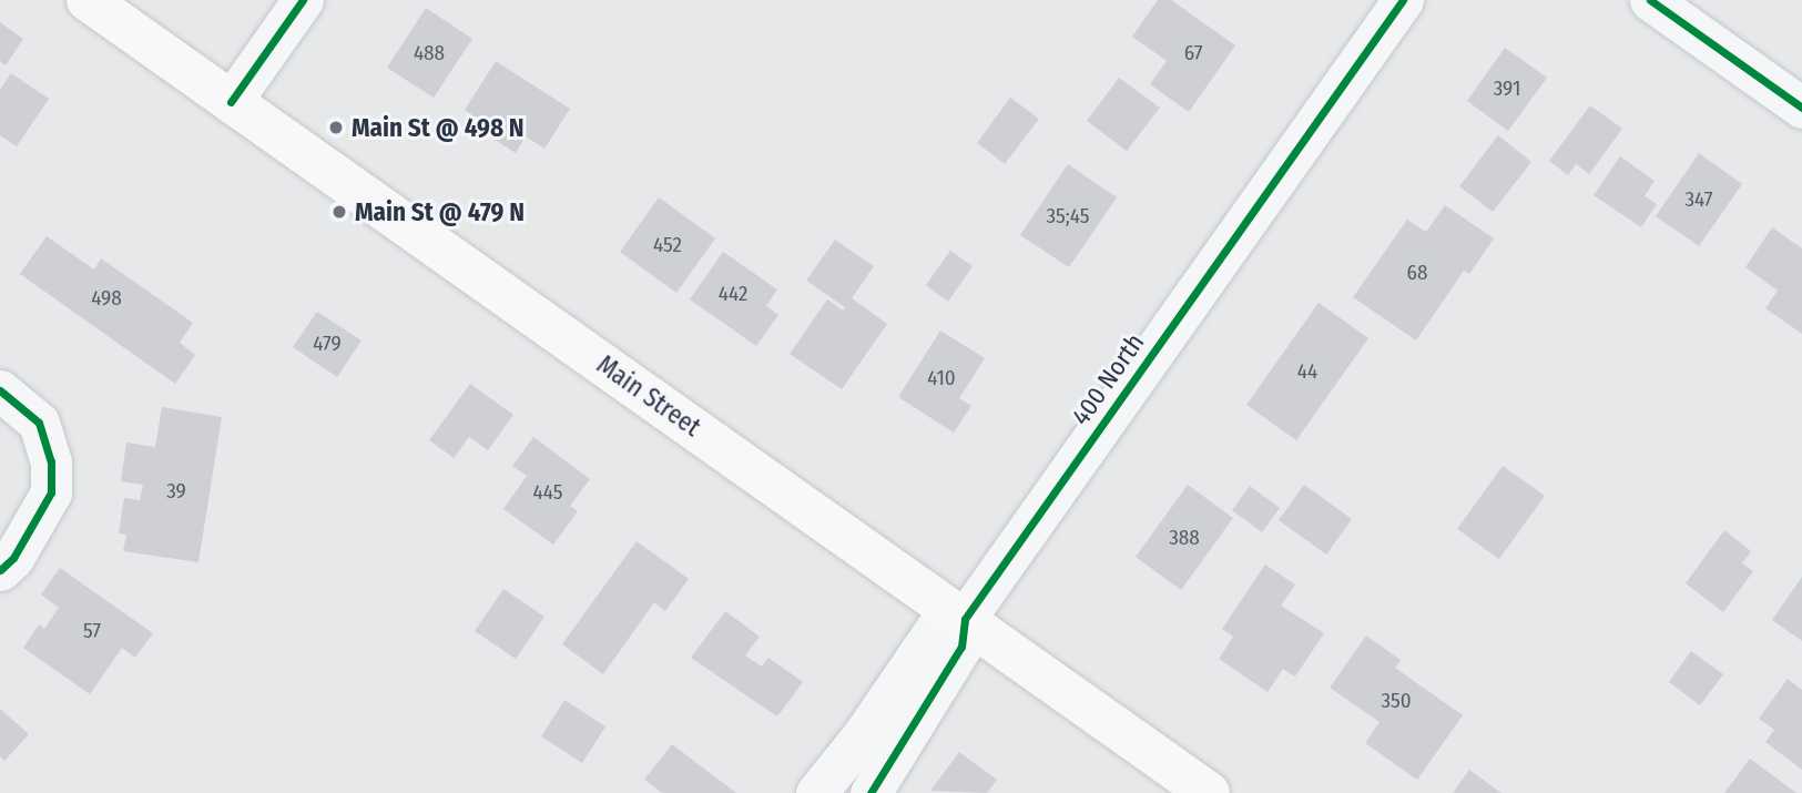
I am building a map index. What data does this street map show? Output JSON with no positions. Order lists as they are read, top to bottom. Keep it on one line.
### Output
{"streets":{"main road":["Main Street"],"street":["400 North"]},"crossings":[["400 North","Main Street"]],"places":["Main St @ 498 N","Main St @ 479 N"],"house_numbers":["488","67","391","347","35;45","452","68","442","498","479","44","410","39","445","388","57","350"]}
